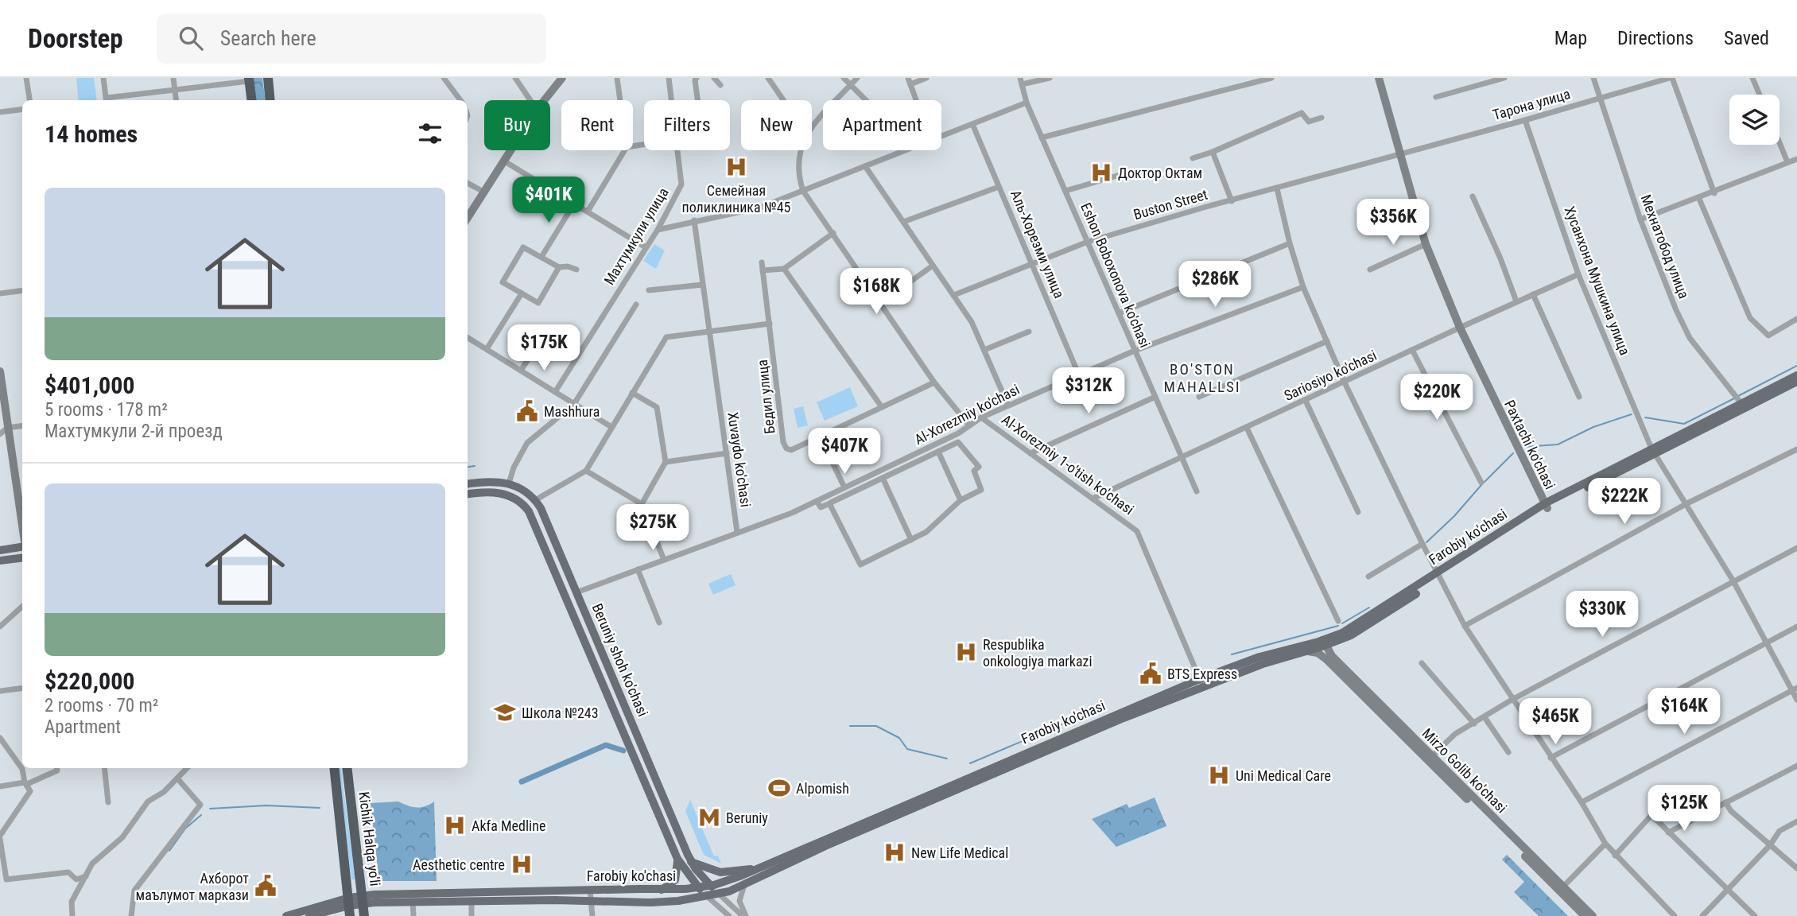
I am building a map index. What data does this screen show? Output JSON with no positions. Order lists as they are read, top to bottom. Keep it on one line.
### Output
{"streets":{"highway":["Kichik Halqa yo'li"],"main road":["Farobiy ko'chasi","Beruniy shoh ko'chasi"],"street":["Тарона улица","Buston Street","Махтумкули улица","Аль-Хорезми улица","Мехнатобод улица","Eshon Boboxonova ko'chasi","Хусанхона Мушкина улица","Sariosiyo ko'chasi","Бедил улица","Al-Xorezmiy ko'chasi","Paxtachi ko'chasi","Xuvaydo ko'chasi","Al-Xorezmiy 1-o'tish ko'chasi","Mirzo Golib ko'chasi"]},"crossings":[["Тарона улица","Buston Street"],["Тарона улица","Мехнатобод улица"],["Тарона улица","Хусанхона Мушкина улица"],["Тарона улица","Paxtachi ko'chasi"],["Buston Street","Аль-Хорезми улица"],["Buston Street","Eshon Boboxonova ko'chasi"],["Buston Street","Paxtachi ko'chasi"],["Buston Street","Al-Xorezmiy 1-o'tish ko'chasi"],["Аль-Хорезми улица","Al-Xorezmiy ko'chasi"],["Мехнатобод улица","Farobiy ko'chasi"],["Eshon Boboxonova ko'chasi","Sariosiyo ko'chasi"],["Eshon Boboxonova ko'chasi","Al-Xorezmiy ko'chasi"],["Хусанхона Мушкина улица","Sariosiyo ko'chasi"],["Хусанхона Мушкина улица","Farobiy ko'chasi"],["Sariosiyo ko'chasi","Paxtachi ko'chasi"],["Sariosiyo ko'chasi","Al-Xorezmiy 1-o'tish ko'chasi"],["Al-Xorezmiy ko'chasi","Xuvaydo ko'chasi"],["Al-Xorezmiy ko'chasi","Al-Xorezmiy 1-o'tish ko'chasi"],["Paxtachi ko'chasi","Farobiy ko'chasi"],["Al-Xorezmiy 1-o'tish ko'chasi","Farobiy ko'chasi"],["Farobiy ko'chasi","Beruniy shoh ko'chasi"],["Farobiy ko'chasi","Mirzo Golib ko'chasi"],["Farobiy ko'chasi","Kichik Halqa yo'li"]],"districts":["BO'STON MAHALLSI"],"places":{"hospital":["Семейная поликлиника №45","Доктор Октам","Respublika onkologiya markazi","Uni Medical Care","Akfa Medline","New Life Medical","Aesthetic centre"],"public building":["Mashhura","BTS Express","Ахборот маълумот маркази"],"school or university":["Школа №243"],"sports":["Alpomish"],"metro station":["Beruniy"]},"page":{"header":"Doorstep","search":"Search here","nav":["Map","Directions","Saved"],"chip":["Buy","Rent","Filters","New","Apartment"],"heading":"14 homes","list":[{"name":"$401,000","note":"5 rooms · 178 m² · Махтумкули 2-й проезд"},{"name":"$220,000","note":"2 rooms · 70 m² · Apartment"}],"price":["$401K","$356K","$286K","$168K","$175K","$312K","$220K","$407K","$222K","$275K","$330K","$164K","$465K","$125K"]}}
